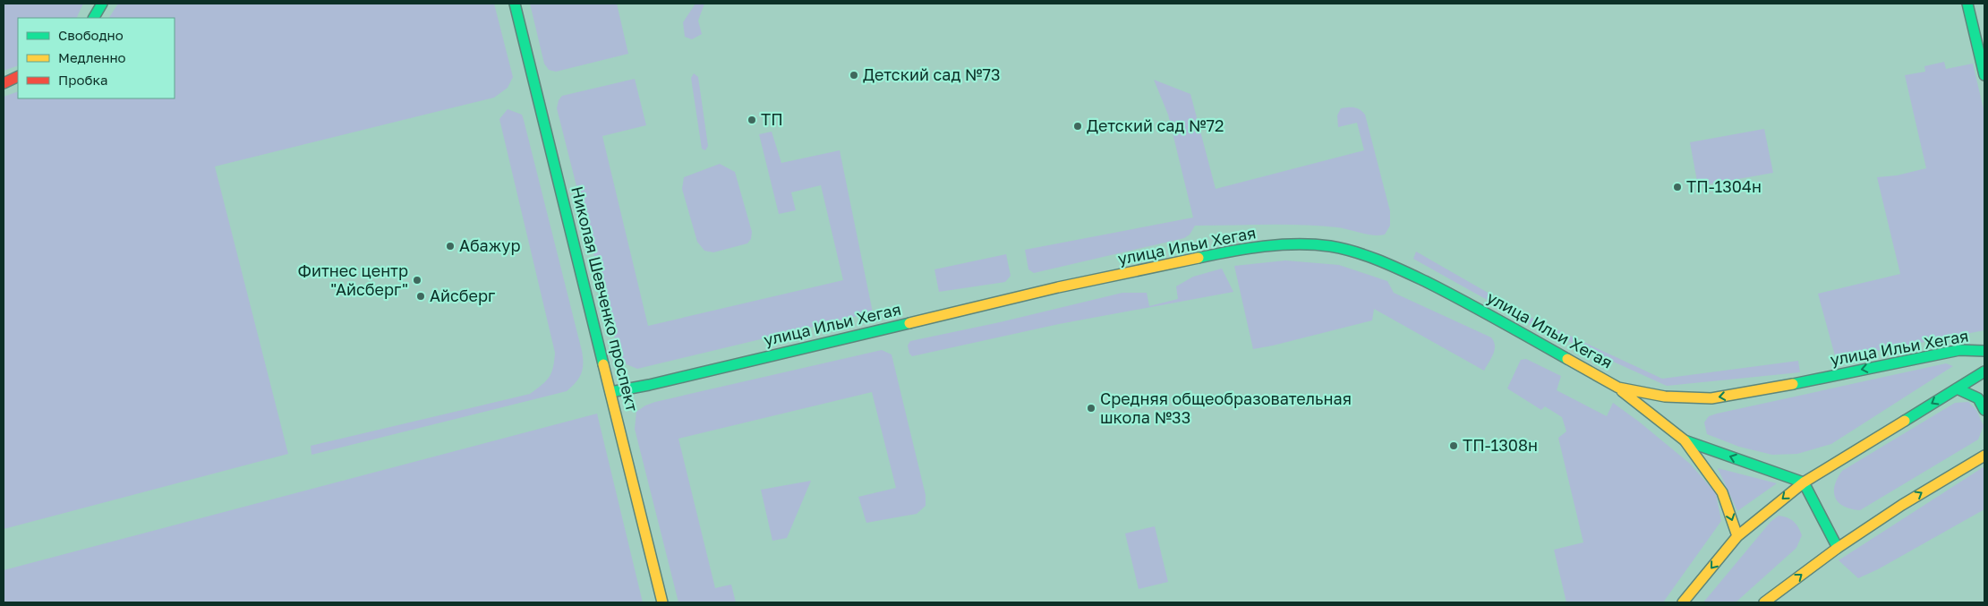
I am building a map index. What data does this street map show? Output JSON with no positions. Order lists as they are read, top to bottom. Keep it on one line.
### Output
{"streets":{"main road":["улица Ильи Хегая","Николая Шевченко проспект"]},"crossings":[["улица Ильи Хегая","Николая Шевченко проспект"]],"places":["Детский сад №73","ТП","Детский сад №72","ТП-1304н","Абажур","Фитнес центр \"Айсберг\"","Айсберг","Средняя общеобразовательная школа №33","ТП-1308н"],"legend":["Свободно","Медленно","Пробка"]}
